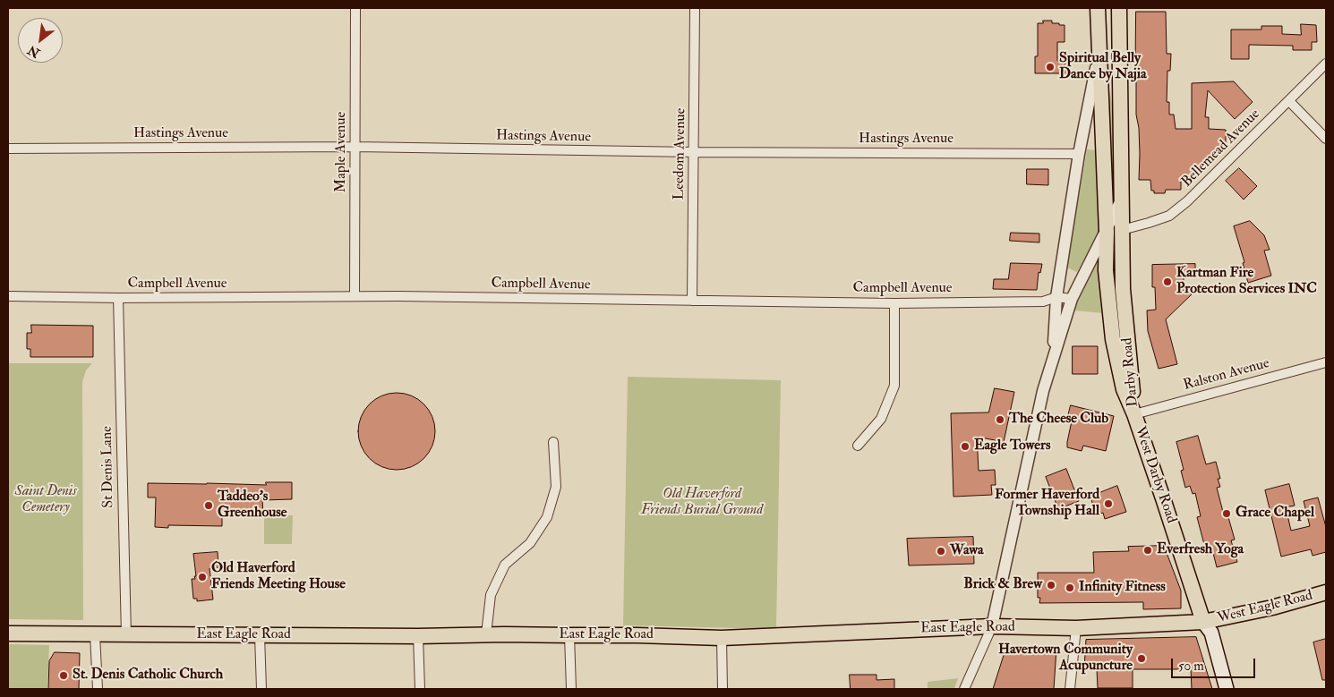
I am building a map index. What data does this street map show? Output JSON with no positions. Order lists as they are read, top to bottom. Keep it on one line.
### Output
{"streets":{"main road":["Darby Road","West Darby Road","West Eagle Road","East Eagle Road"],"street":["Hastings Avenue","Bellemead Avenue","Maple Avenue","Leedom Avenue","Campbell Avenue","Ralston Avenue","St Denis Lane"]},"crossings":[["Hastings Avenue","Maple Avenue"],["Hastings Avenue","Leedom Avenue"],["Hastings Avenue","Darby Road"],["Bellemead Avenue","Darby Road"],["Maple Avenue","Campbell Avenue"],["Leedom Avenue","Campbell Avenue"],["Campbell Avenue","Darby Road"],["Campbell Avenue","St Denis Lane"],["Darby Road","Ralston Avenue"],["Darby Road","West Darby Road"],["Darby Road","East Eagle Road"],["Ralston Avenue","West Darby Road"],["St Denis Lane","East Eagle Road"],["West Darby Road","West Eagle Road"],["West Darby Road","East Eagle Road"],["West Eagle Road","East Eagle Road"]],"parks":["Saint Denis Cemetery","Old Haverford Friends Burial Ground"],"places":["Spiritual Belly Dance by Najia","Kartman Fire Protection Services INC","The Cheese Club","Eagle Towers","Former Haverford Township Hall","Taddeo's Greenhouse","Grace Chapel","Everfresh Yoga","Wawa","Old Haverford Friends Meeting House","Brick & Brew","Infinity Fitness","Havertown Community Acupuncture","St. Denis Catholic Church"],"scale_bar":"50 m","north":"bottom left"}
